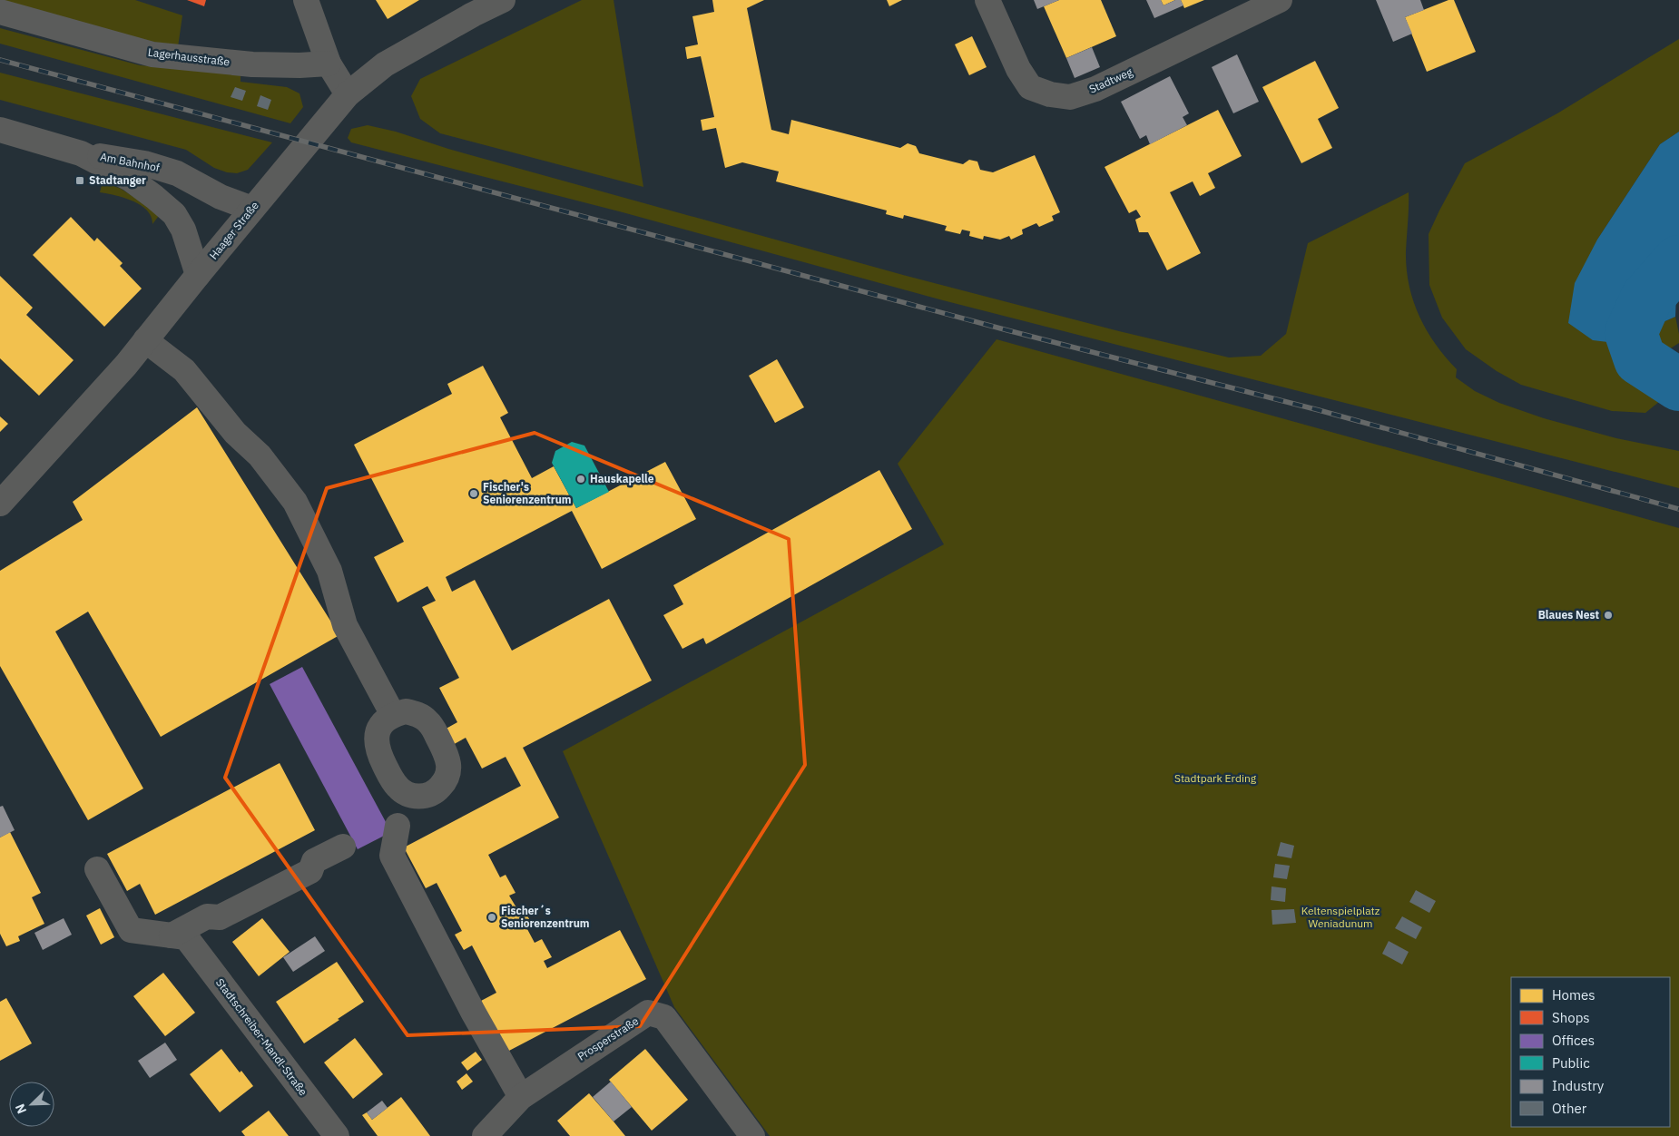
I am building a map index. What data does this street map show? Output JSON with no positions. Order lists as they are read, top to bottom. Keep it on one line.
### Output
{"streets":{"street":["Lagerhausstraße","Stadtweg","Am Bahnhof","Haager Straße","Stadtschreiber-Mandl-Straße","Prosperstraße"]},"crossings":[["Am Bahnhof","Haager Straße"]],"parks":["Stadtpark Erding","Keltenspielplatz Weniadunum"],"places":{"transit":["Stadtanger"],"other":["Hauskapelle","Fischer's Seniorenzentrum","Blaues Nest","Fischer´s Seniorenzentrum"]},"legend":["Homes","Shops","Offices","Public","Industry","Other"],"north":"bottom left"}
